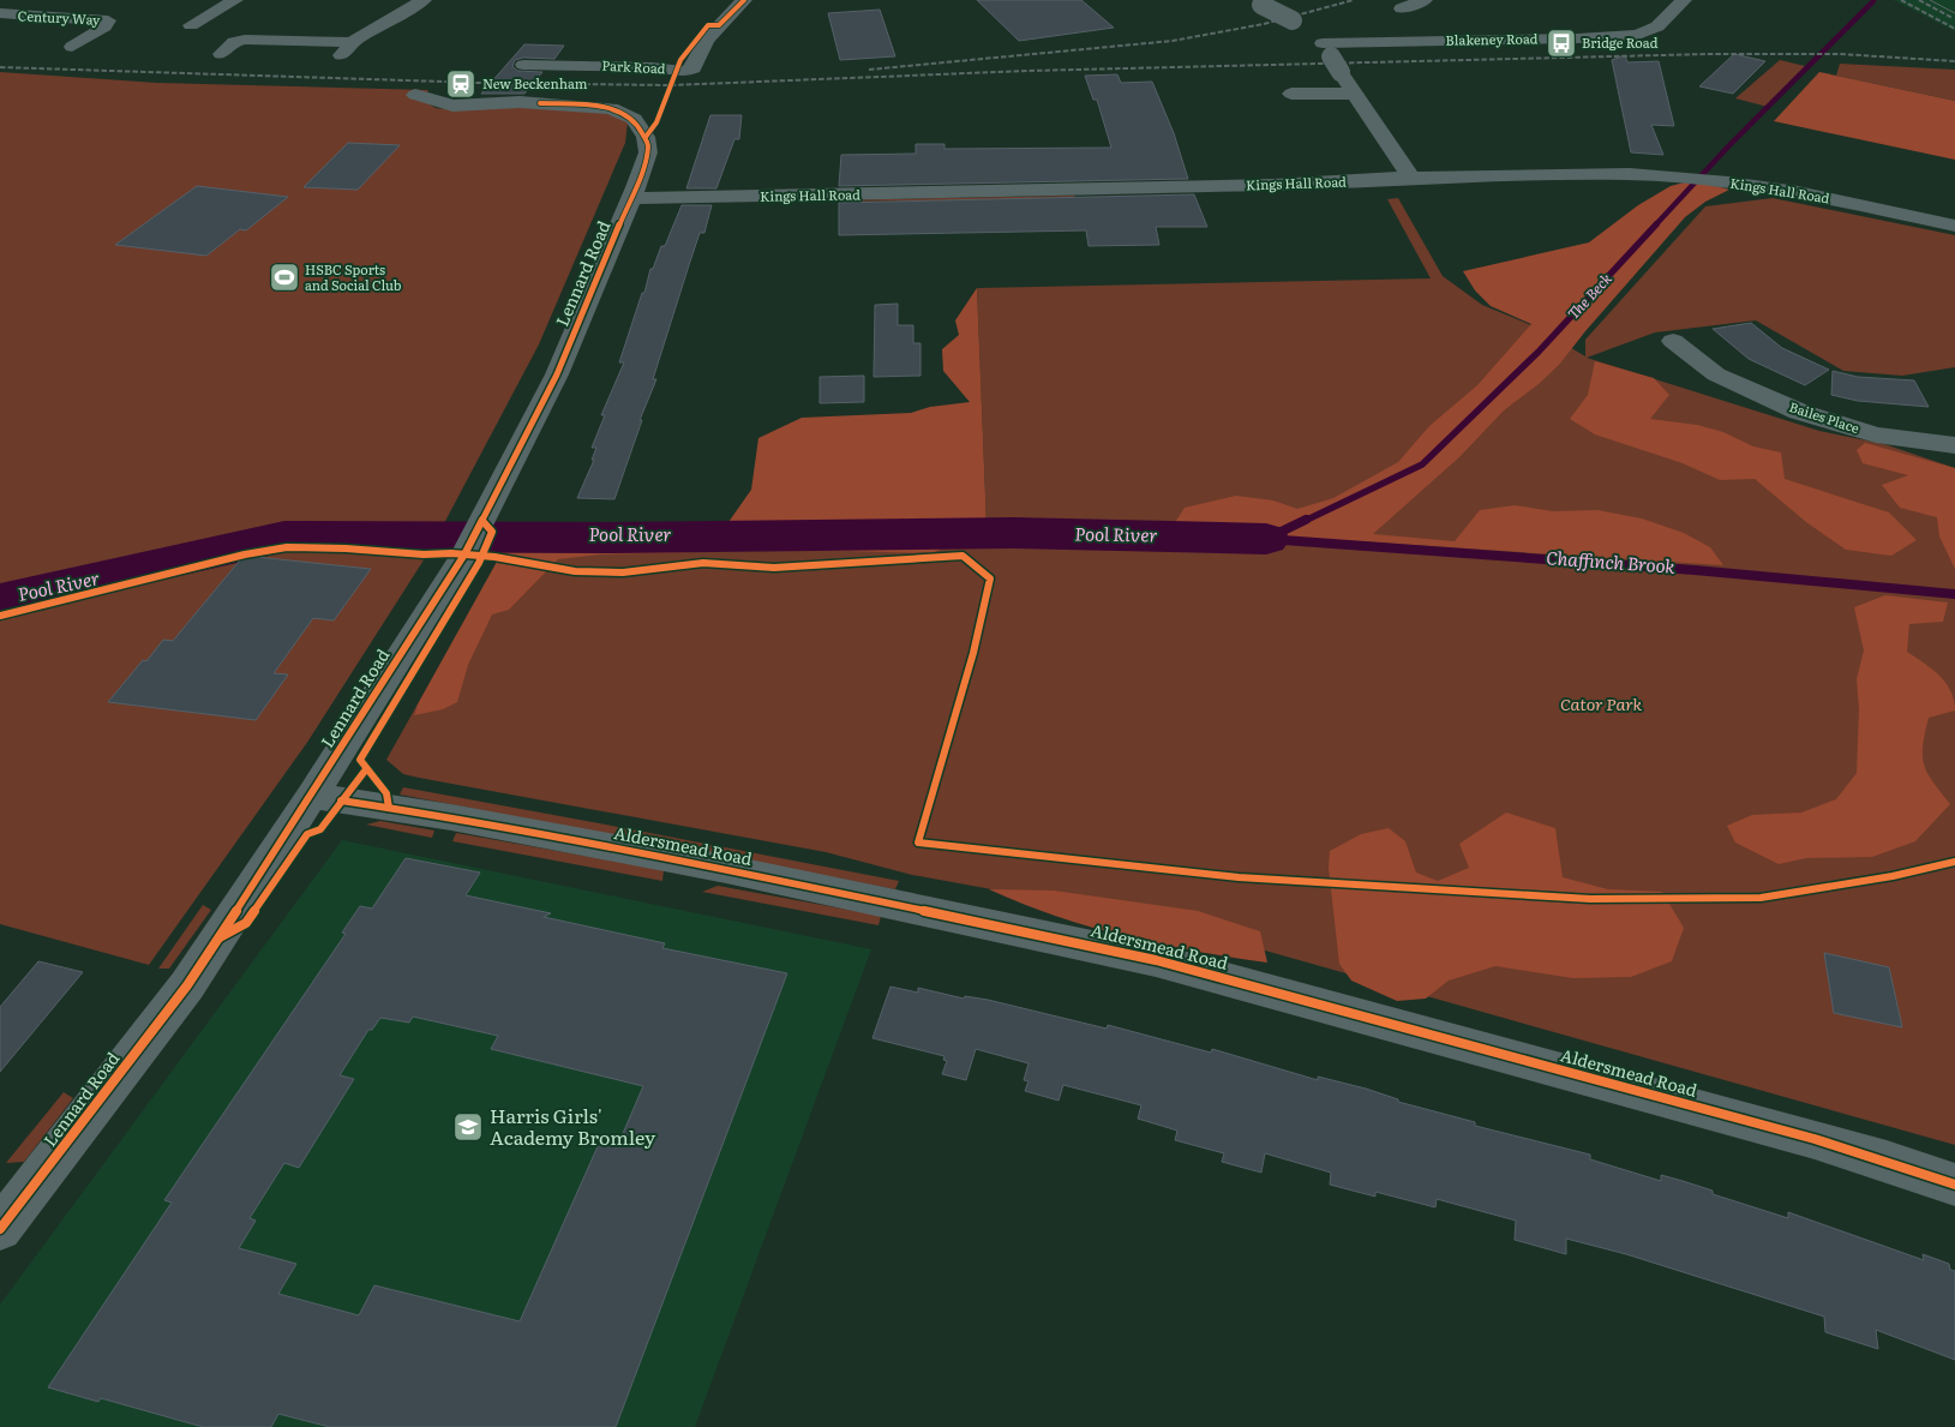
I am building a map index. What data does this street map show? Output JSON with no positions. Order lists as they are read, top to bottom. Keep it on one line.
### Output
{"streets":{"street":["Century Way","Blakeney Road","Park Road","Kings Hall Road","Lennard Road","Bailes Place","Aldersmead Road"]},"crossings":[["Kings Hall Road","Lennard Road"],["Lennard Road","Aldersmead Road"]],"water":["The Beck","Pool River","Chaffinch Brook"],"parks":["Cator Park"],"places":{"bus stop":["Bridge Road"],"station":["New Beckenham"],"sports":["HSBC Sports and Social Club"],"school or university":["Harris Girls' Academy Bromley"]}}
